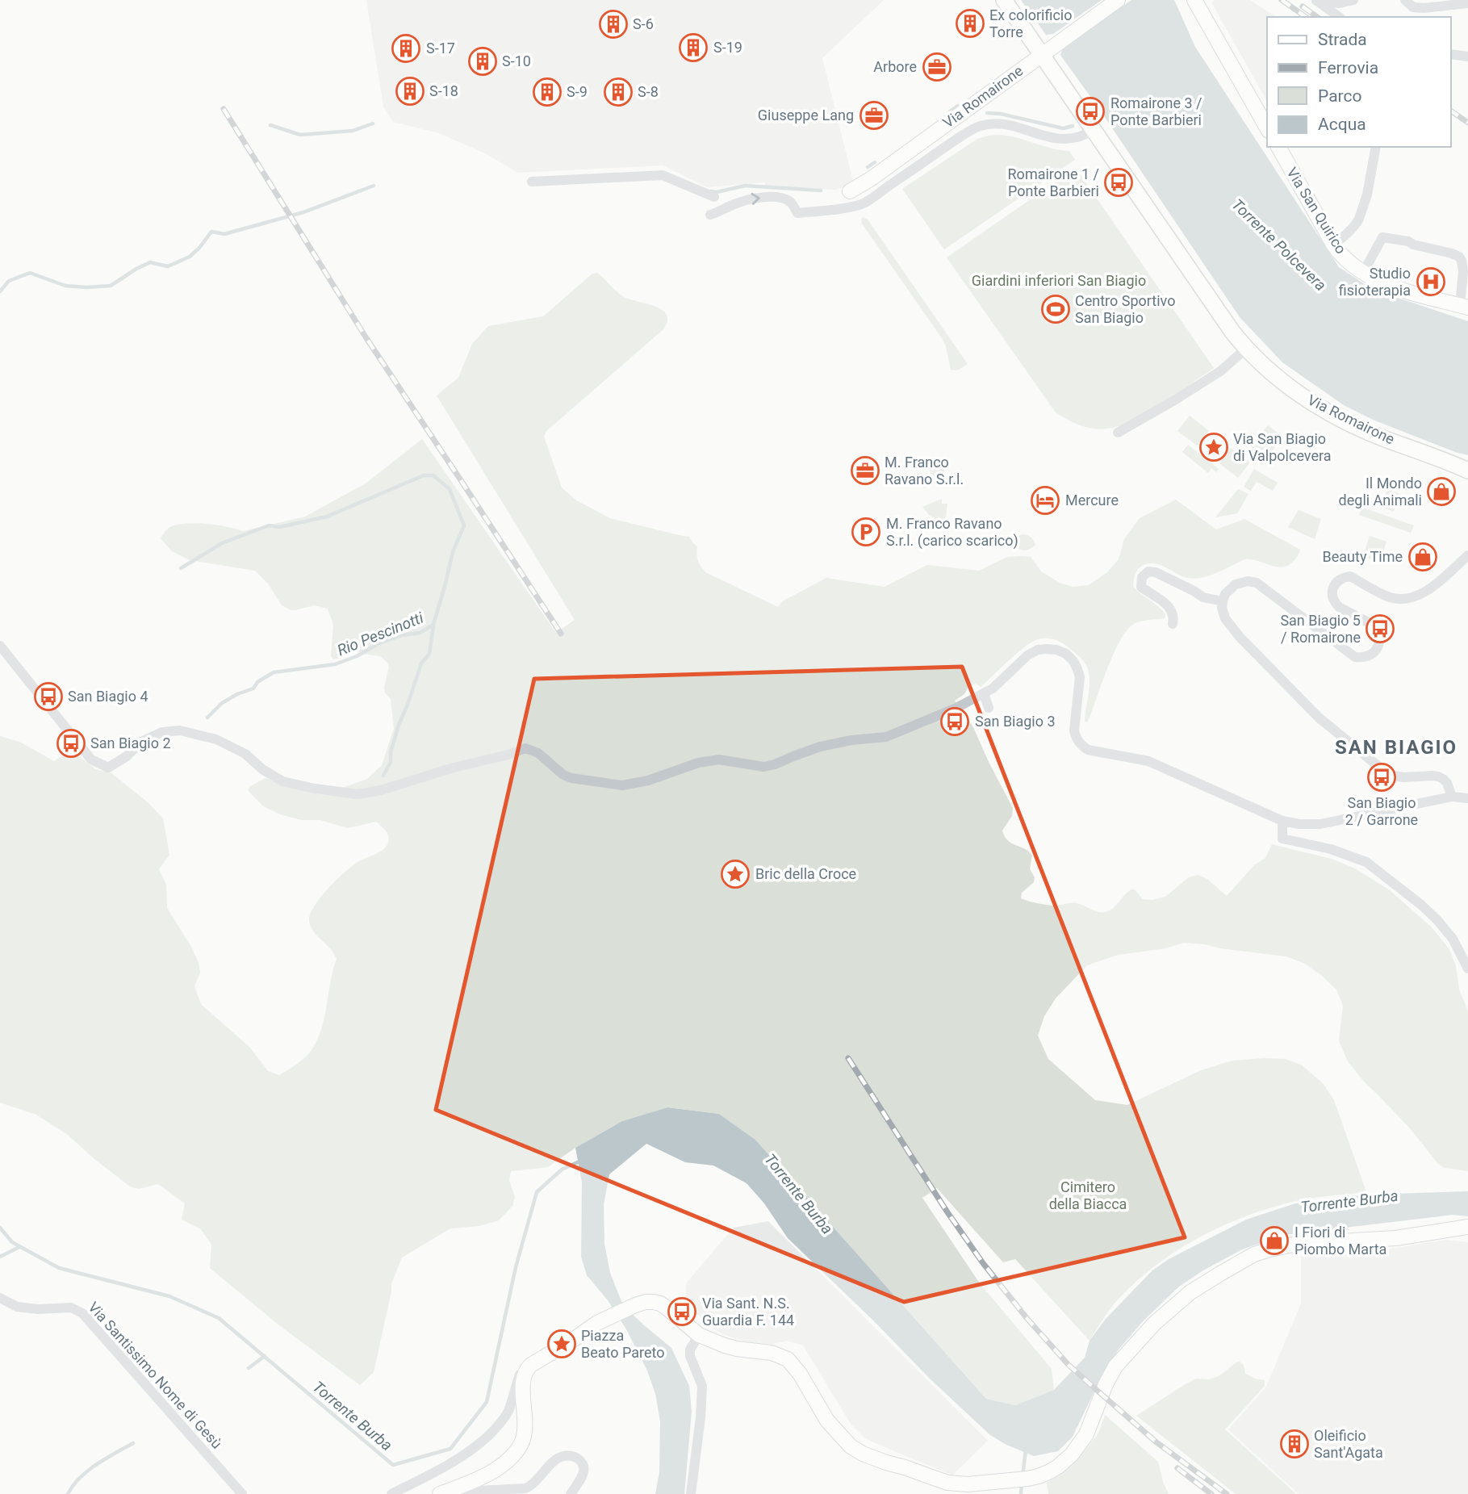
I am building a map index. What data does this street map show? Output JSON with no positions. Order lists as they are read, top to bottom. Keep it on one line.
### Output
{"streets":{"main road":["Via Romairone","Via San Quirico"],"street":["Via Santissimo Nome di Gesù"]},"districts":["SAN BIAGIO"],"water":["Torrente Polcevera","Rio Pescinotti","Torrente Burba"],"parks":["Giardini inferiori San Biagio","Cimitero della Biacca"],"places":{"building":["Ex colorificio Torre","S-6","S-19","S-17","S-10","S-18","S-9","S-8","Oleificio Sant'Agata"],"office":["Arbore","Giuseppe Lang","M. Franco Ravano S.r.l."],"bus stop":["Romairone 3 / Ponte Barbieri","Romairone 1 / Ponte Barbieri","San Biagio 5 / Romairone","San Biagio 4","San Biagio 3","San Biagio 2","San Biagio 2 / Garrone","Via Sant. N.S. Guardia F. 144"],"hospital":["Studio fisioterapia"],"sports":["Centro Sportivo San Biagio"],"place":["Via San Biagio di Valpolcevera","Bric della Croce","Piazza Beato Pareto"],"shop":["Il Mondo degli Animali","Beauty Time","I Fiori di Piombo Marta"],"hotel":["Mercure"],"parking":["M. Franco Ravano S.r.l. (carico scarico)"]},"legend":["Strada","Ferrovia","Parco","Acqua"]}
